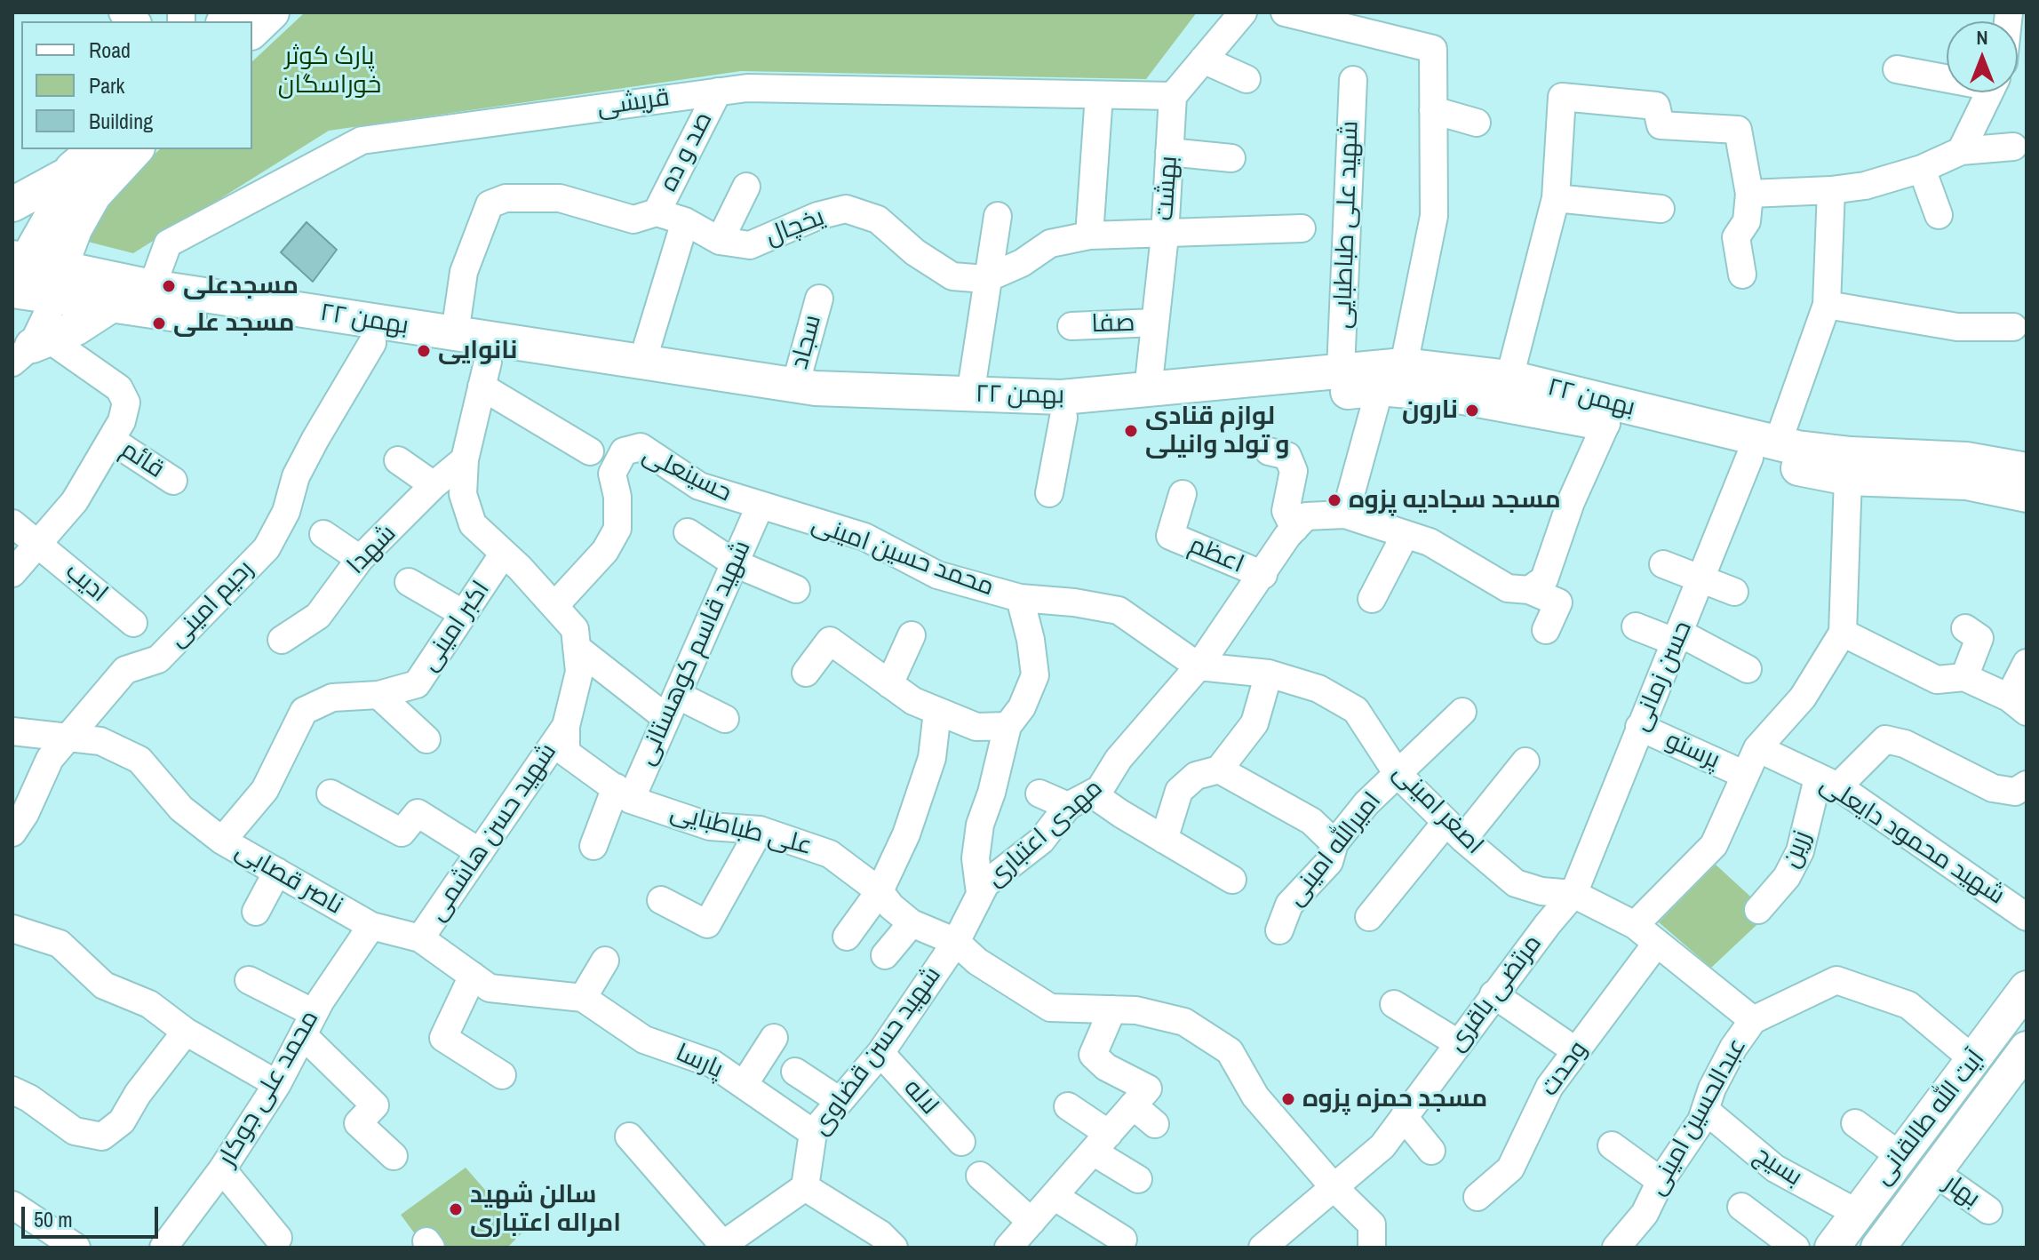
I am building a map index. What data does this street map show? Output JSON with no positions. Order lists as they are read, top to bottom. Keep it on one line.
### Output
{"streets":{"main road":["۲۲ بهمن","آیت الله طالقانی"],"street":["قریشی","صد و ده","بهشت","شهید علی طباطبایی","یخچال","صفا","سجاد","قائم","حسینعلی","شهدا","اعظم","محمد حسین امینی","ادیب","رحیم امینی","اکبر امینی","شهید قاسم کوهستانی","حسن زمانی","پرستو","اصغر امینی","علی طباطبایی","شهید حسن هاشمی","مهدی اعتباری","شهید محمود دایعلی","امیرالله امینی","زرین","ناصر قصابی","مرتضی باقری","شهید حسن قضاوی","پارسا","وحدت","محمد علی جوکار","لاله","عبدالحسین امینی","بسیج","بهار"]},"crossings":[["قریشی","صد و ده"],["قریشی","بهشت"],["قریشی","۲۲ بهمن"],["صد و ده","یخچال"],["بهشت","۲۲ بهمن"],["بهشت","صفا"],["شهید علی طباطبایی","۲۲ بهمن"],["یخچال","۲۲ بهمن"],["۲۲ بهمن","سجاد"],["۲۲ بهمن","رحیم امینی"],["۲۲ بهمن","حسن زمانی"],["۲۲ بهمن","علی طباطبایی"],["حسینعلی","محمد حسین امینی"],["حسینعلی","شهید قاسم کوهستانی"],["حسینعلی","علی طباطبایی"],["شهدا","علی طباطبایی"],["اعظم","مهدی اعتباری"],["محمد حسین امینی","شهید قاسم کوهستانی"],["محمد حسین امینی","اصغر امینی"],["محمد حسین امینی","مهدی اعتباری"],["رحیم امینی","ناصر قصابی"],["اکبر امینی","علی طباطبایی"],["اکبر امینی","ناصر قصابی"],["شهید قاسم کوهستانی","علی طباطبایی"],["حسن زمانی","پرستو"],["حسن زمانی","اصغر امینی"],["حسن زمانی","مرتضی باقری"],["اصغر امینی","مهدی اعتباری"],["اصغر امینی","امیرالله امینی"],["اصغر امینی","مرتضی باقری"],["علی طباطبایی","شهید حسن هاشمی"],["علی طباطبایی","مهدی اعتباری"],["علی طباطبایی","مرتضی باقری"],["علی طباطبایی","شهید حسن قضاوی"],["شهید حسن هاشمی","ناصر قصابی"],["مهدی اعتباری","شهید حسن قضاوی"],["شهید محمود دایعلی","زرین"],["ناصر قصابی","پارسا"],["ناصر قصابی","محمد علی جوکار"],["شهید حسن قضاوی","پارسا"],["شهید حسن قضاوی","لاله"],["عبدالحسین امینی","بسیج"],["آیت الله طالقانی","بسیج"],["آیت الله طالقانی","بهار"]],"parks":["پارک کوثر خوراسگان"],"places":["مسجدعلی","مسجد علی","نانوایی","نارون","لوازم قنادی و تولد وانیلی","مسجد سجادیه پزوه","مسجد حمزه پزوه","سالن شهید امراله اعتباری"],"legend":["Road","Park","Building"],"scale_bar":"50 m","north":"top"}
